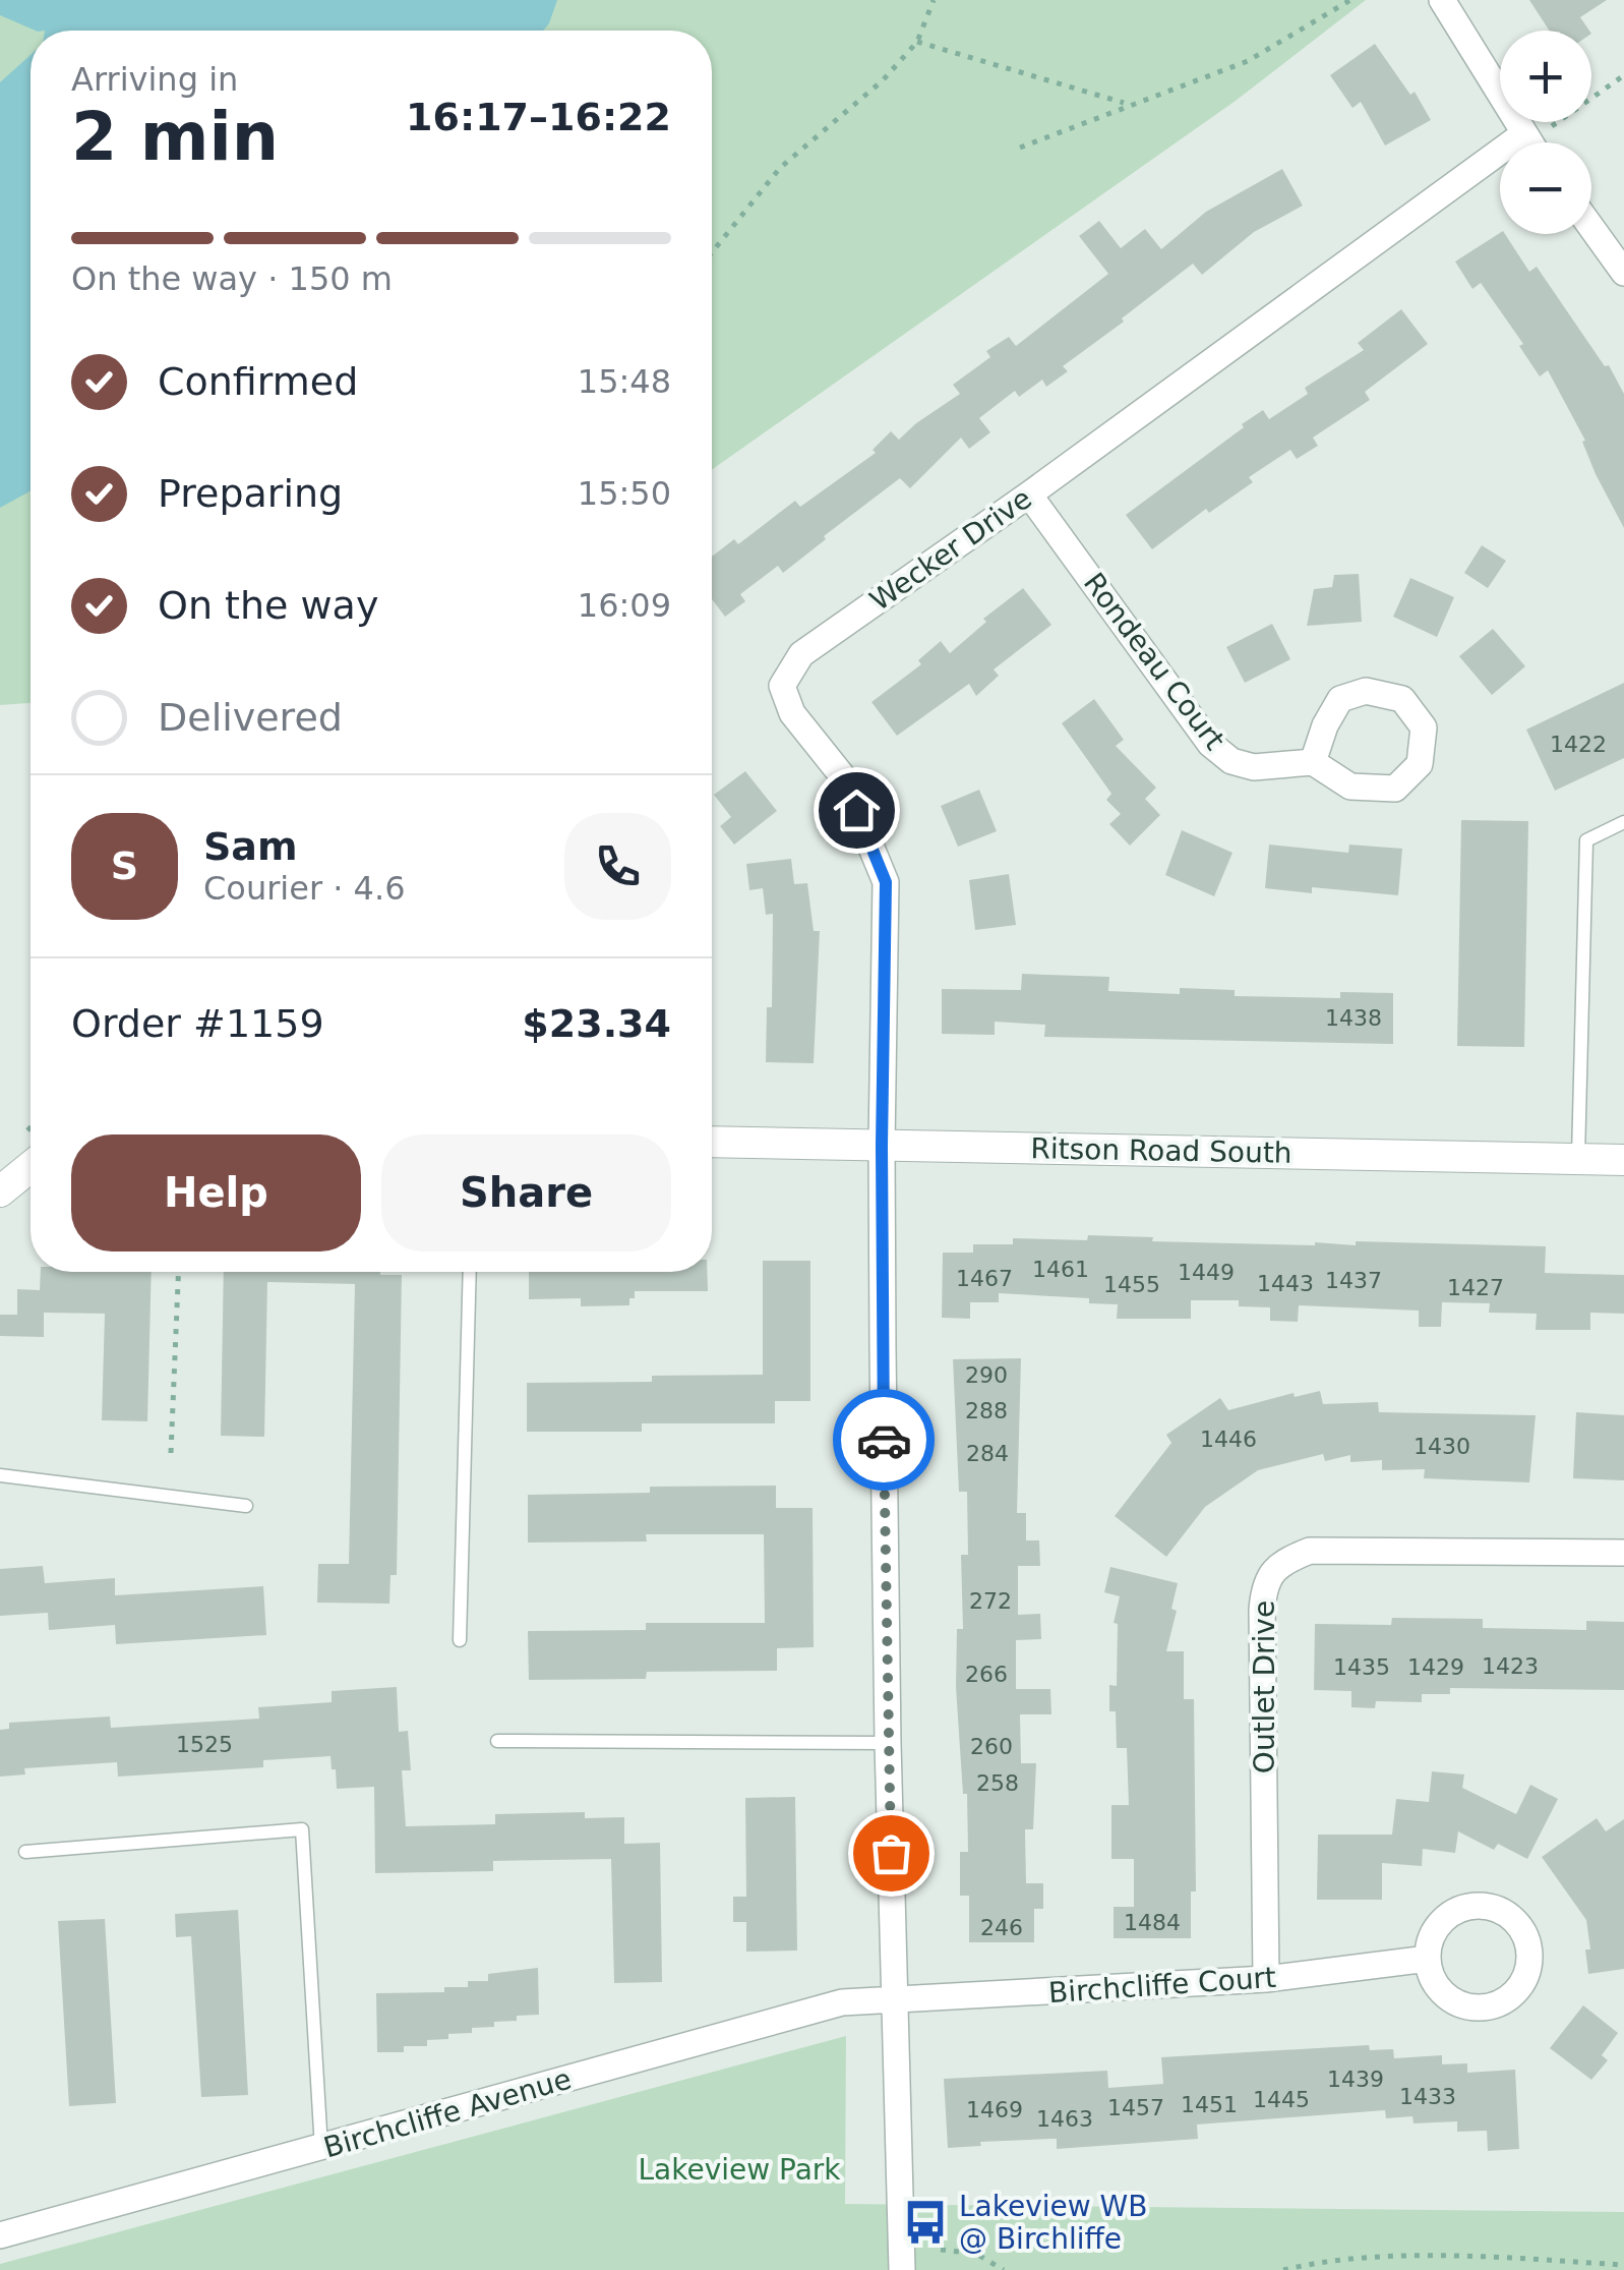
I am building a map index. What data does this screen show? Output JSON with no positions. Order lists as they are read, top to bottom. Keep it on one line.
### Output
{"streets":{"street":["Wecker Drive","Rondeau Court","Ritson Road South","Outlet Drive","Birchcliffe Court","Birchcliffe Avenue"]},"crossings":[["Wecker Drive","Rondeau Court"],["Wecker Drive","Ritson Road South"],["Outlet Drive","Birchcliffe Court"],["Birchcliffe Court","Birchcliffe Avenue"]],"parks":["Lakeview Park"],"places":{"bus stop":["Lakeview WB @ Birchliffe"]},"house_numbers":["1422","1438","1461","1449","1467","1437","1443","1455","1427","290","288","1446","1430","284","272","1423","1435","1429","266","1525","260","258","1484","246","1439","1433","1445","1451","1457","1469","1463"],"page":{"map_buttons":["+","−"],"heading":["2 min","Arriving in","16:17–16:22"],"panel":["Sam","Courier · 4.6","Order #1159","$23.34"],"bar":"On the way · 150 m","list":[["Confirmed","15:48"],["Preparing","15:50"],["On the way","16:09"],"Delivered"],"round":"S","buttons":["Help","Share"]}}
